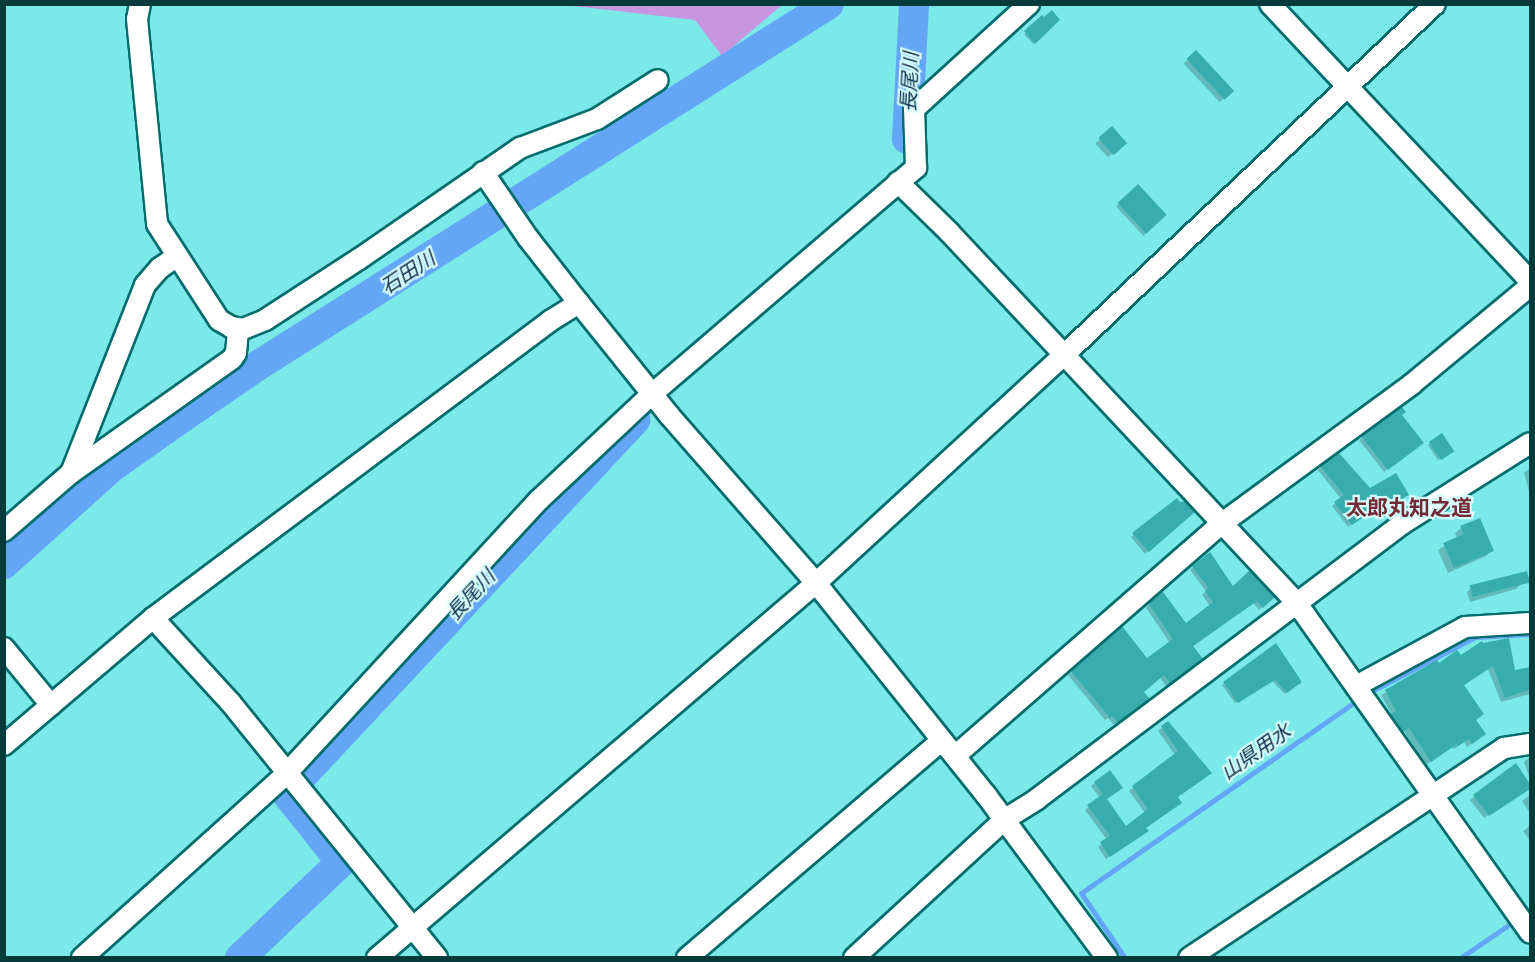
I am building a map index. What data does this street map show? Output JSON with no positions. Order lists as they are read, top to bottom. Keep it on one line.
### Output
{"districts":["太郎丸知之道"],"water":["長尾川","石田川","山県用水"]}
